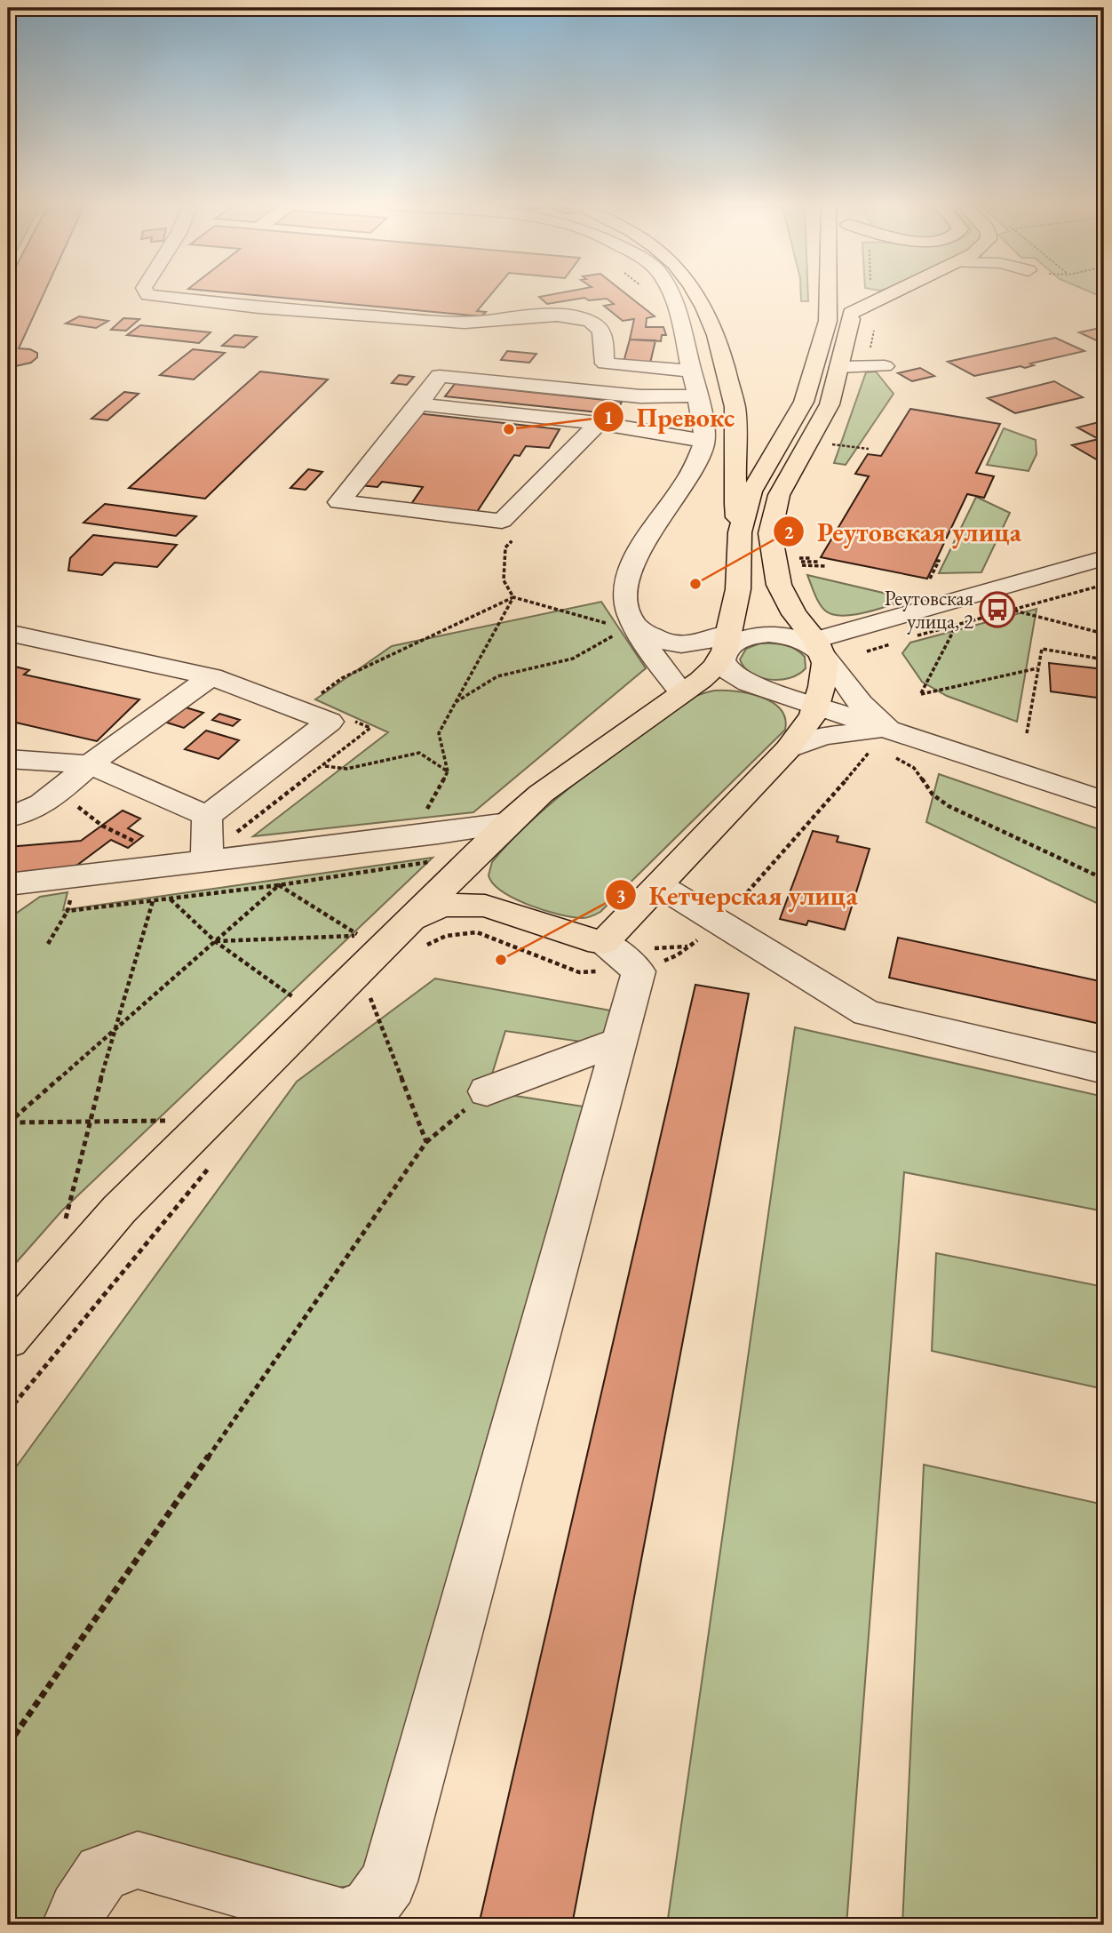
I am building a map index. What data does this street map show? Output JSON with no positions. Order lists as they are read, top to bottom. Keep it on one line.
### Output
{"places":{"other":["Превокс","Реутовская улица","Кетчерская улица"],"bus stop":["Реутовская улица, 2"]}}
